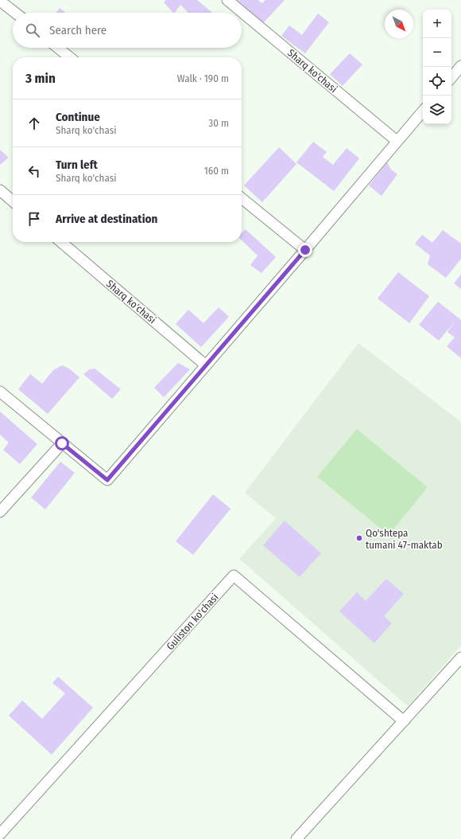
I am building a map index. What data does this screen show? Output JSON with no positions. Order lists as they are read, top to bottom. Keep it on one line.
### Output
{"streets":{"street":["Sharq ko'chasi","Guliston ko'chasi"]},"places":["Qo'shtepa tumani 47-maktab"],"north":"bottom right","page":{"map_buttons":["+","−"],"search":"Search here","heading":["3 min","Walk · 190 m"],"list":[["Continue","Sharq ko'chasi","30 m"],["Turn left","Sharq ko'chasi","160 m"],"Arrive at destination"]}}
